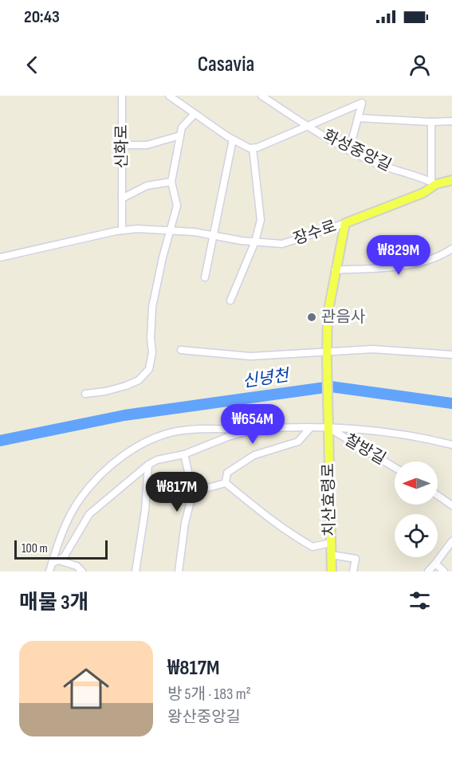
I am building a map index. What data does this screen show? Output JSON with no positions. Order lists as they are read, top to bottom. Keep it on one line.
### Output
{"streets":{"main road":["장수로","치산효령로"],"street":["신화로","화성중앙길","찰방길"]},"crossings":[["신화로","장수로"],["화성중앙길","장수로"],["찰방길","치산효령로"]],"water":["신녕천"],"places":["관음사"],"scale_bar":"100 m","north":"left","page":{"status":"20:43","header":"Casavia","price":["₩829M","₩654M","₩817M"],"scale":"100 m","heading":"매물 3개","list":[{"name":"₩817M","note":"방 5개 · 183 m² · 왕산중앙길"}]}}
